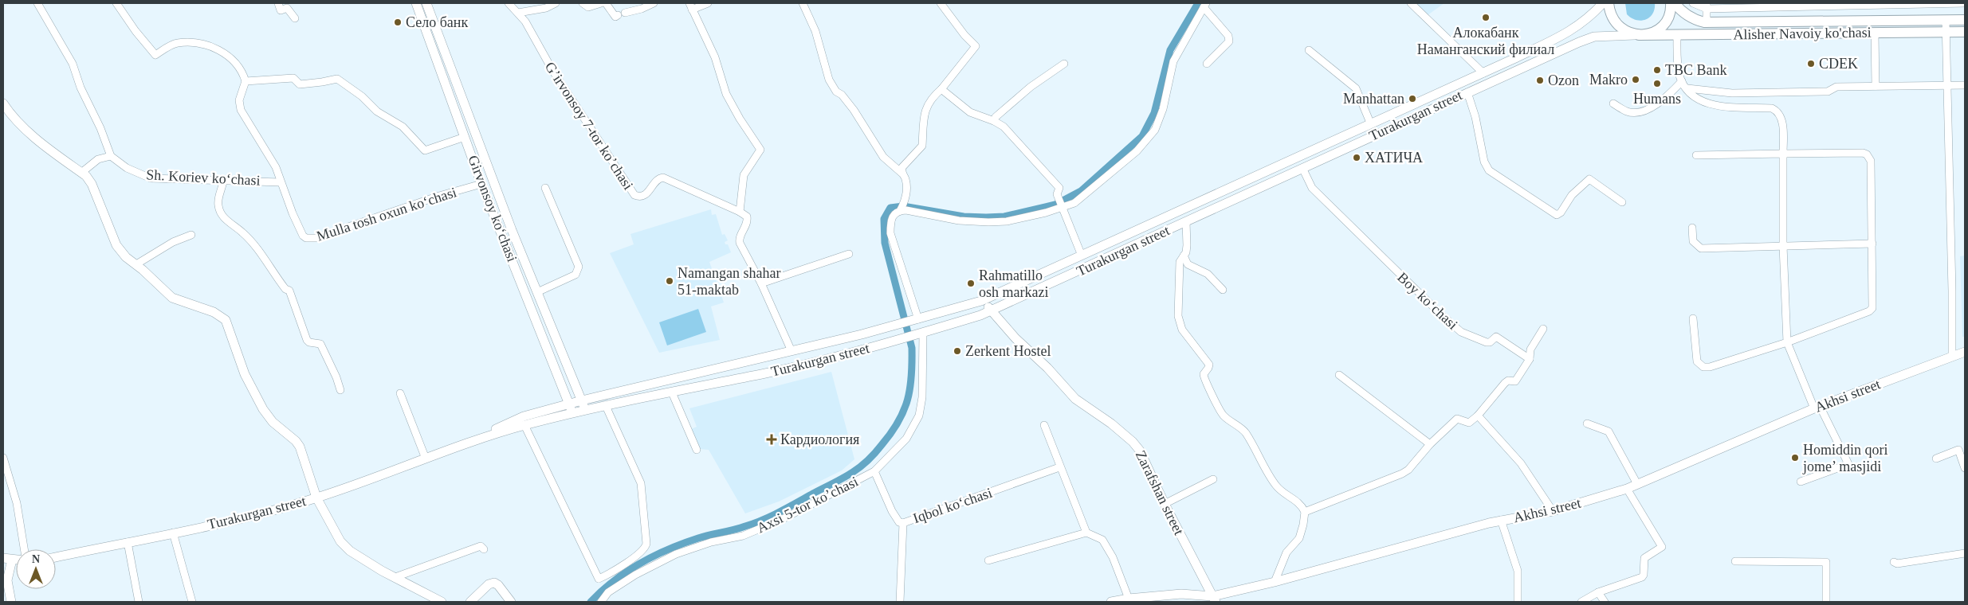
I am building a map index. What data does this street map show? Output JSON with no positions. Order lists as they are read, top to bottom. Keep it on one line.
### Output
{"streets":{"main road":["Alisher Navoiy ko'chasi","Turakurgan street","Girvonsoy koʻchasi","Akhsi street","Zarafshan street"],"street":["Gʼirvonsoy 7-tor koʼchasi","Sh. Koriev koʻchasi","Mulla tosh oxun koʻchasi","Boy koʻchasi","Аxsi 5-tor koʼchasi","Iqbol koʻchasi"]},"crossings":[["Alisher Navoiy ko'chasi","Turakurgan street"],["Turakurgan street","Girvonsoy koʻchasi"],["Turakurgan street","Boy koʻchasi"],["Turakurgan street","Zarafshan street"],["Turakurgan street","Аxsi 5-tor koʼchasi"],["Sh. Koriev koʻchasi","Mulla tosh oxun koʻchasi"],["Girvonsoy koʻchasi","Mulla tosh oxun koʻchasi"],["Akhsi street","Zarafshan street"],["Аxsi 5-tor koʼchasi","Iqbol koʻchasi"]],"places":{"other":["Алокабанк Наманганский филиал","Село банк","CDEK","TBC Bank","Makro","Ozon","Humans","Manhattan","ХАТИЧА","Namangan shahar 51-maktab","Rahmatillo osh markazi","Zerkent Hostel","Homiddin qori jome’ masjidi"],"health":["Кардиология"]},"north":"top"}
